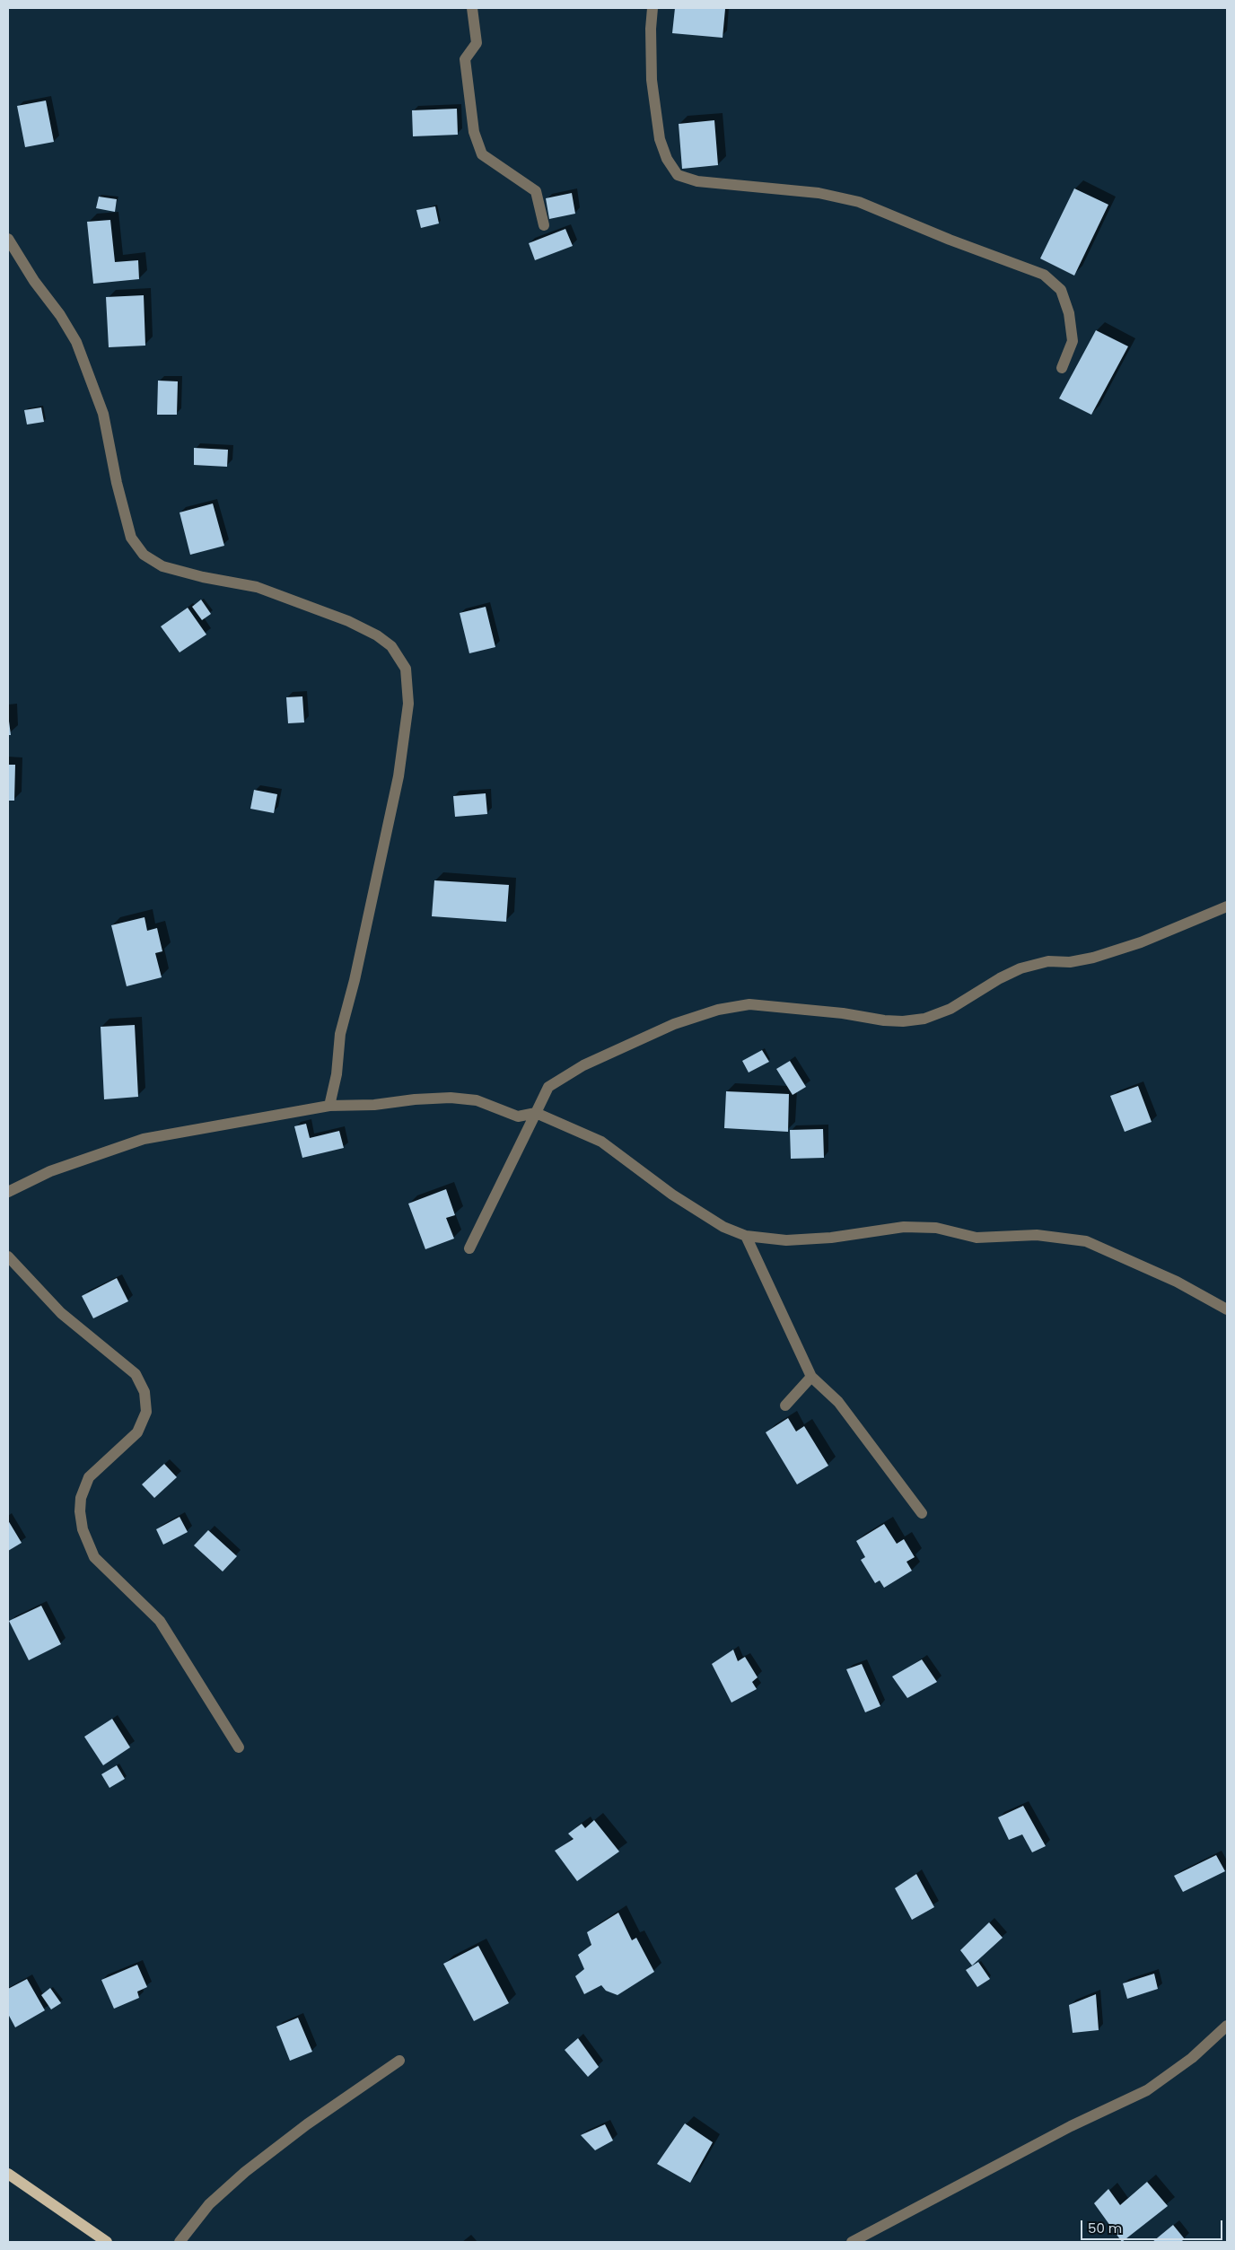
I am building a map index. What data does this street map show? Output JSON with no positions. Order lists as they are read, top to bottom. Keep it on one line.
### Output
{"scale_bar":"50 m"}
